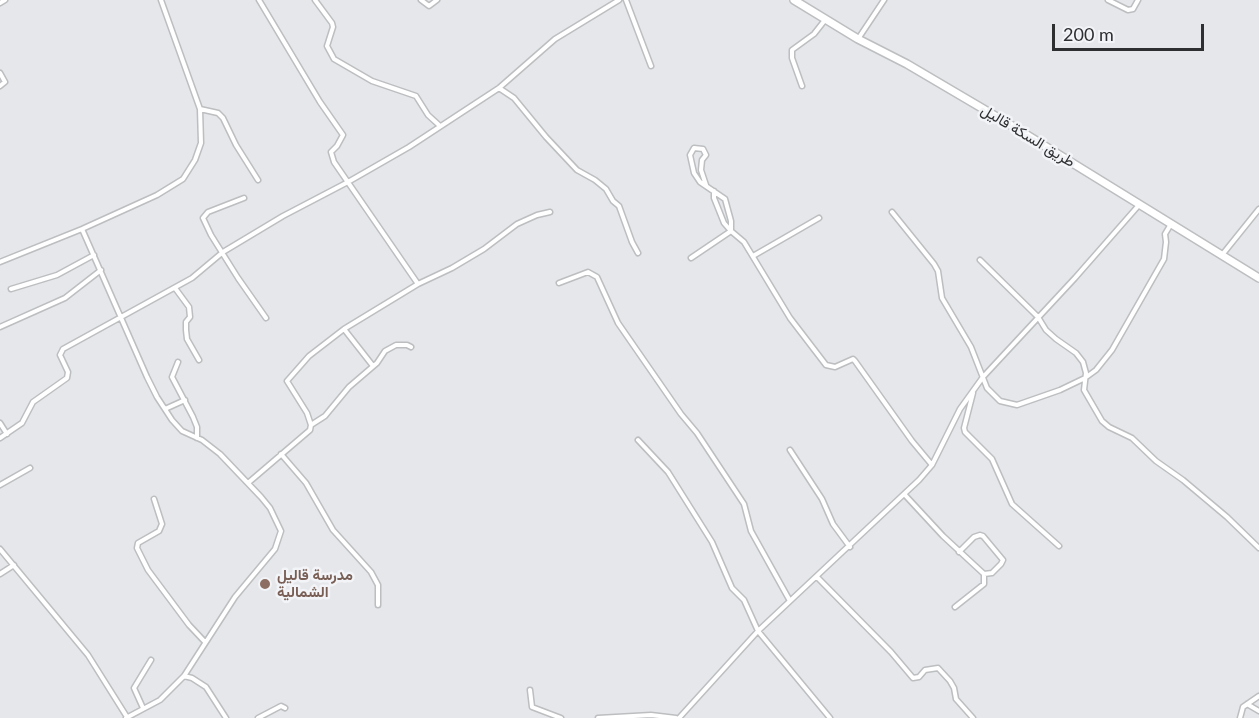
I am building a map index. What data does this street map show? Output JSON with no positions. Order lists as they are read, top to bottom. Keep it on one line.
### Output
{"streets":{"main road":["طريق السكة قاليل"]},"places":["مدرسة قاليل الشمالية"],"scale_bar":"200 m"}
